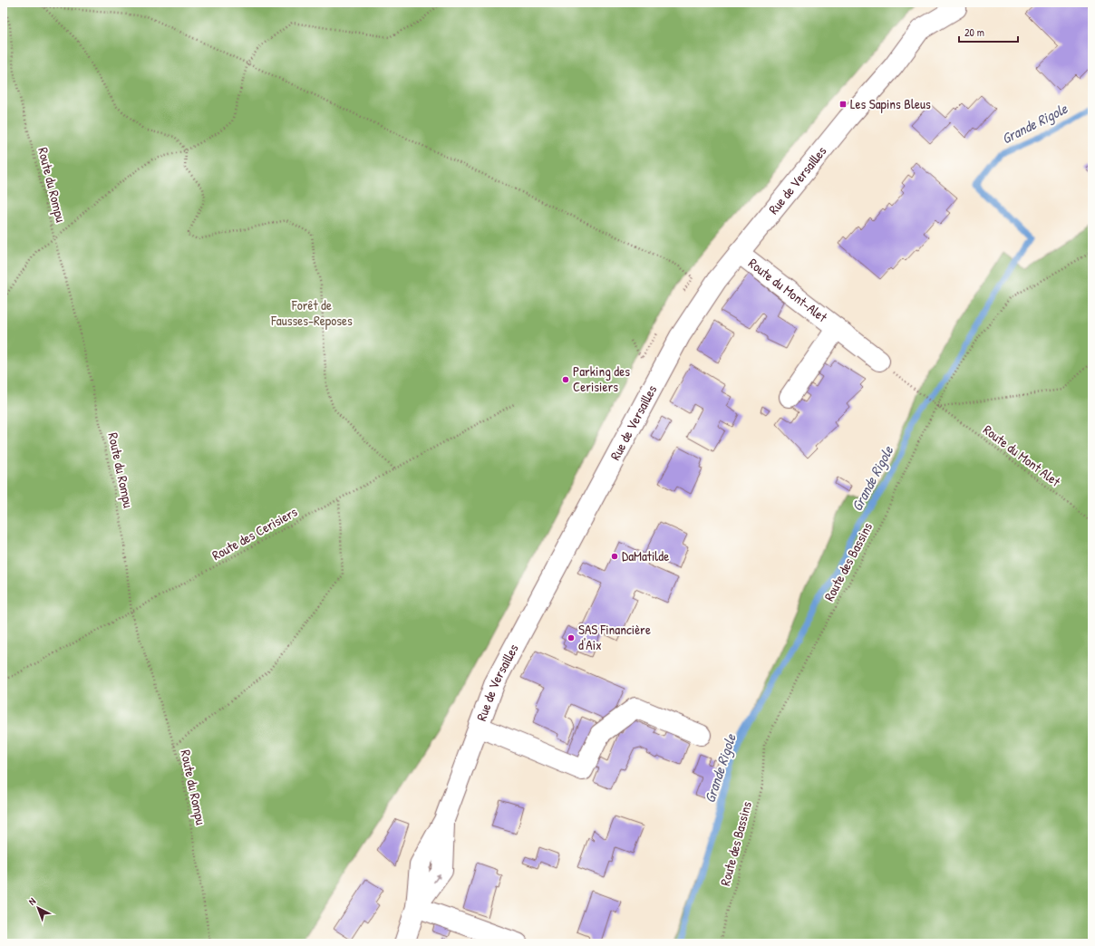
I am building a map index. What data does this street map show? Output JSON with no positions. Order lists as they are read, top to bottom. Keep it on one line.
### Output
{"streets":{"main road":["Rue de Versailles","Route du Mont-Alet"],"path":["Route du Rompu","Route du Mont Alet","Route des Cerisiers","Route des Bassins"]},"crossings":[["Rue de Versailles","Route du Mont-Alet"],["Route du Rompu","Route des Cerisiers"],["Route du Mont-Alet","Route du Mont Alet"],["Route du Mont Alet","Route des Bassins"]],"water":["Grande Rigole"],"parks":["Forêt de Fausses-Reposes"],"places":{"transit":["Les Sapins Bleus"],"other":["Parking des Cerisiers","DaMatilde","SAS Financière d'Aix"]},"scale_bar":"20 m","north":"top left"}
